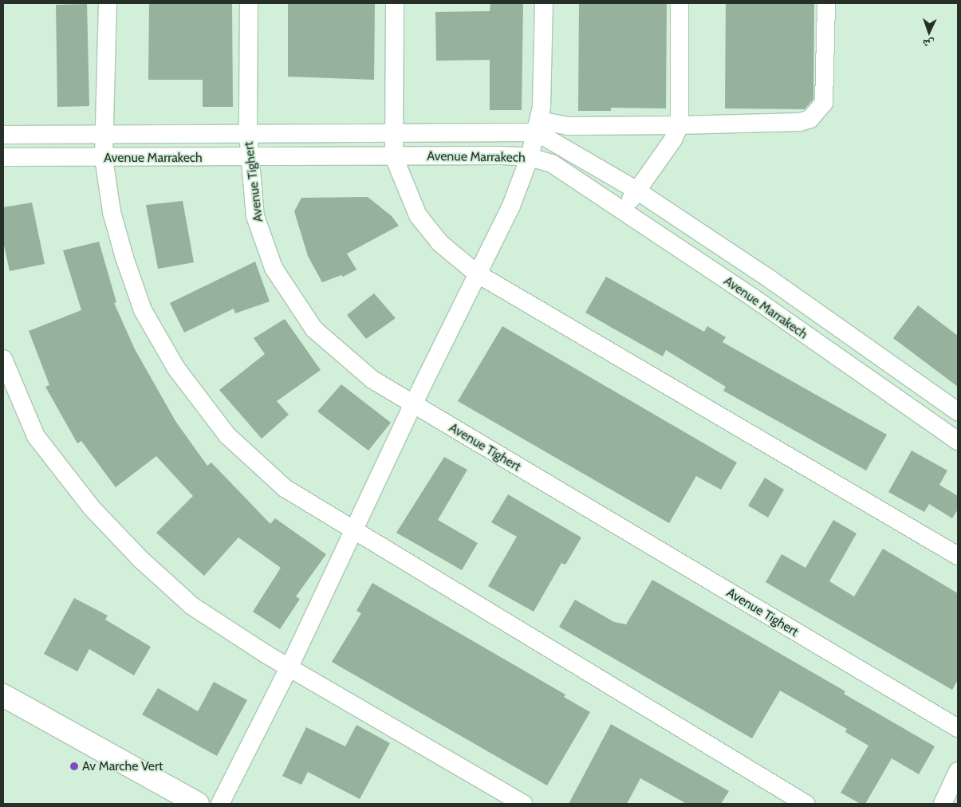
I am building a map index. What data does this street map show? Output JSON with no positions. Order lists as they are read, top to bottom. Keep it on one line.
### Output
{"streets":{"street":["Avenue Marrakech","Avenue Tighert"]},"crossings":[["Avenue Marrakech","Avenue Tighert"]],"places":["Av Marche Vert"],"north":"bottom"}
